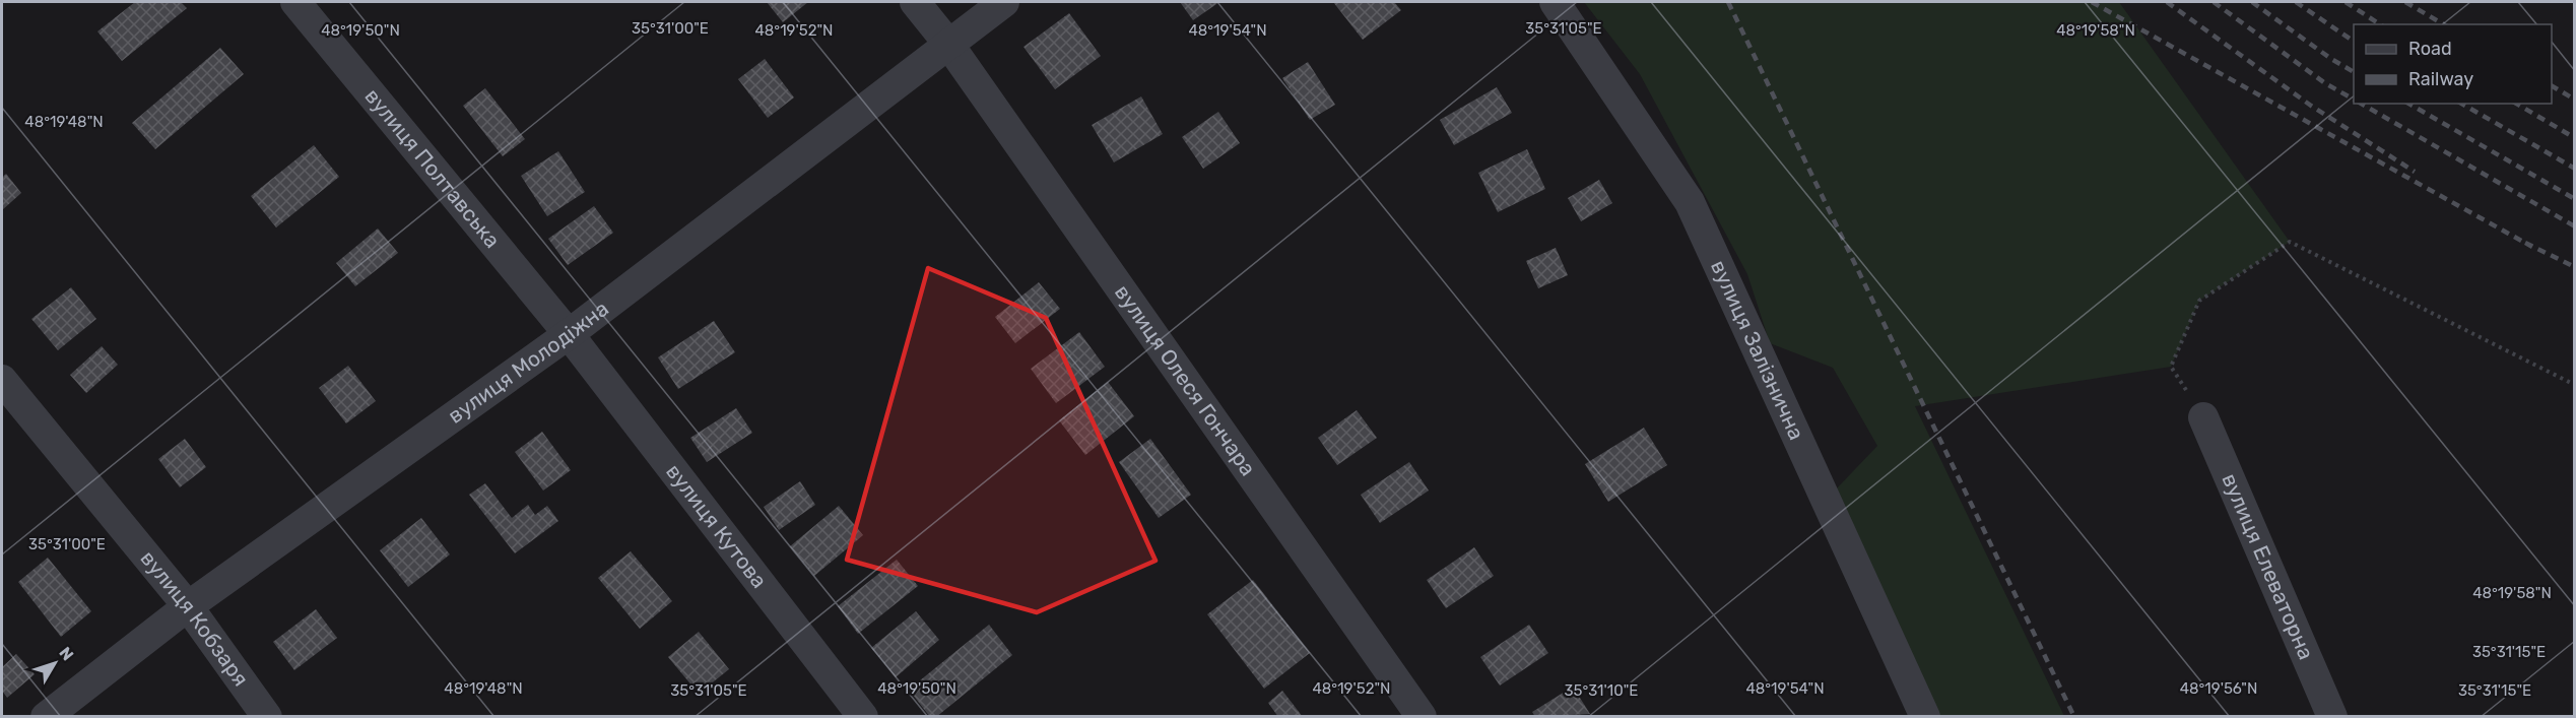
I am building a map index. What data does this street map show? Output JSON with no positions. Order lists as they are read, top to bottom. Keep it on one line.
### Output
{"streets":{"street":["вулиця Полтавська","вулиця Залізнична","вулиця Молодіжна","вулиця Олеся Гончара","вулиця Кутова","вулиця Елеваторна","вулиця Кобзаря"]},"crossings":[["вулиця Полтавська","вулиця Молодіжна"],["вулиця Полтавська","вулиця Кутова"],["вулиця Молодіжна","вулиця Олеся Гончара"],["вулиця Молодіжна","вулиця Кутова"],["вулиця Молодіжна","вулиця Кобзаря"]],"legend":["Road","Railway"],"north":"top right","coordinates":["35°31'00\"E","35°31'05\"E","48°19'50\"N","48°19'52\"N","48°19'54\"N","48°19'58\"N","48°19'48\"N","35°31'15\"E","48°19'56\"N","35°31'10\"E"]}
